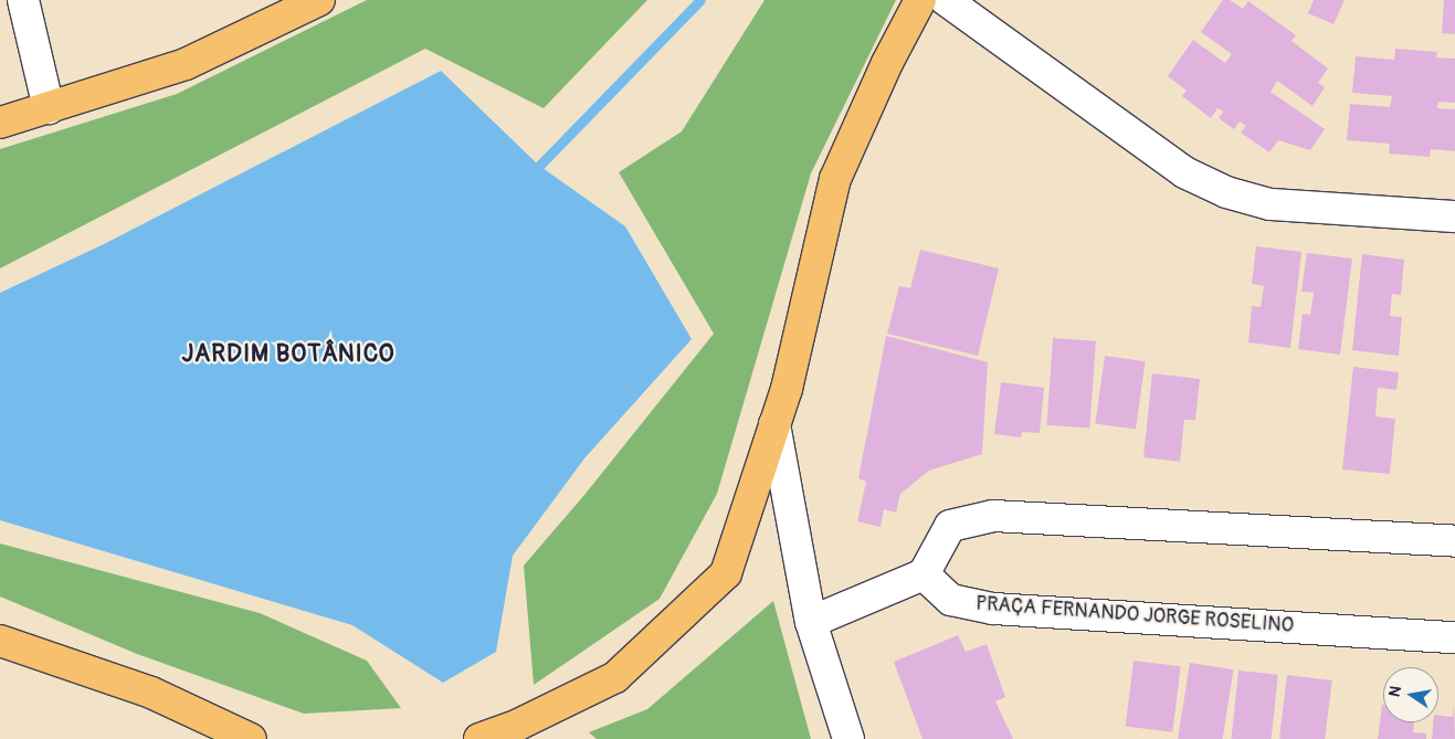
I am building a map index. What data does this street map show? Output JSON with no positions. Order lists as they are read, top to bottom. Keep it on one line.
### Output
{"streets":{"street":["PRAÇA FERNANDO JORGE ROSELINO"]},"districts":["JARDIM BOTÂNICO"],"north":"left"}
